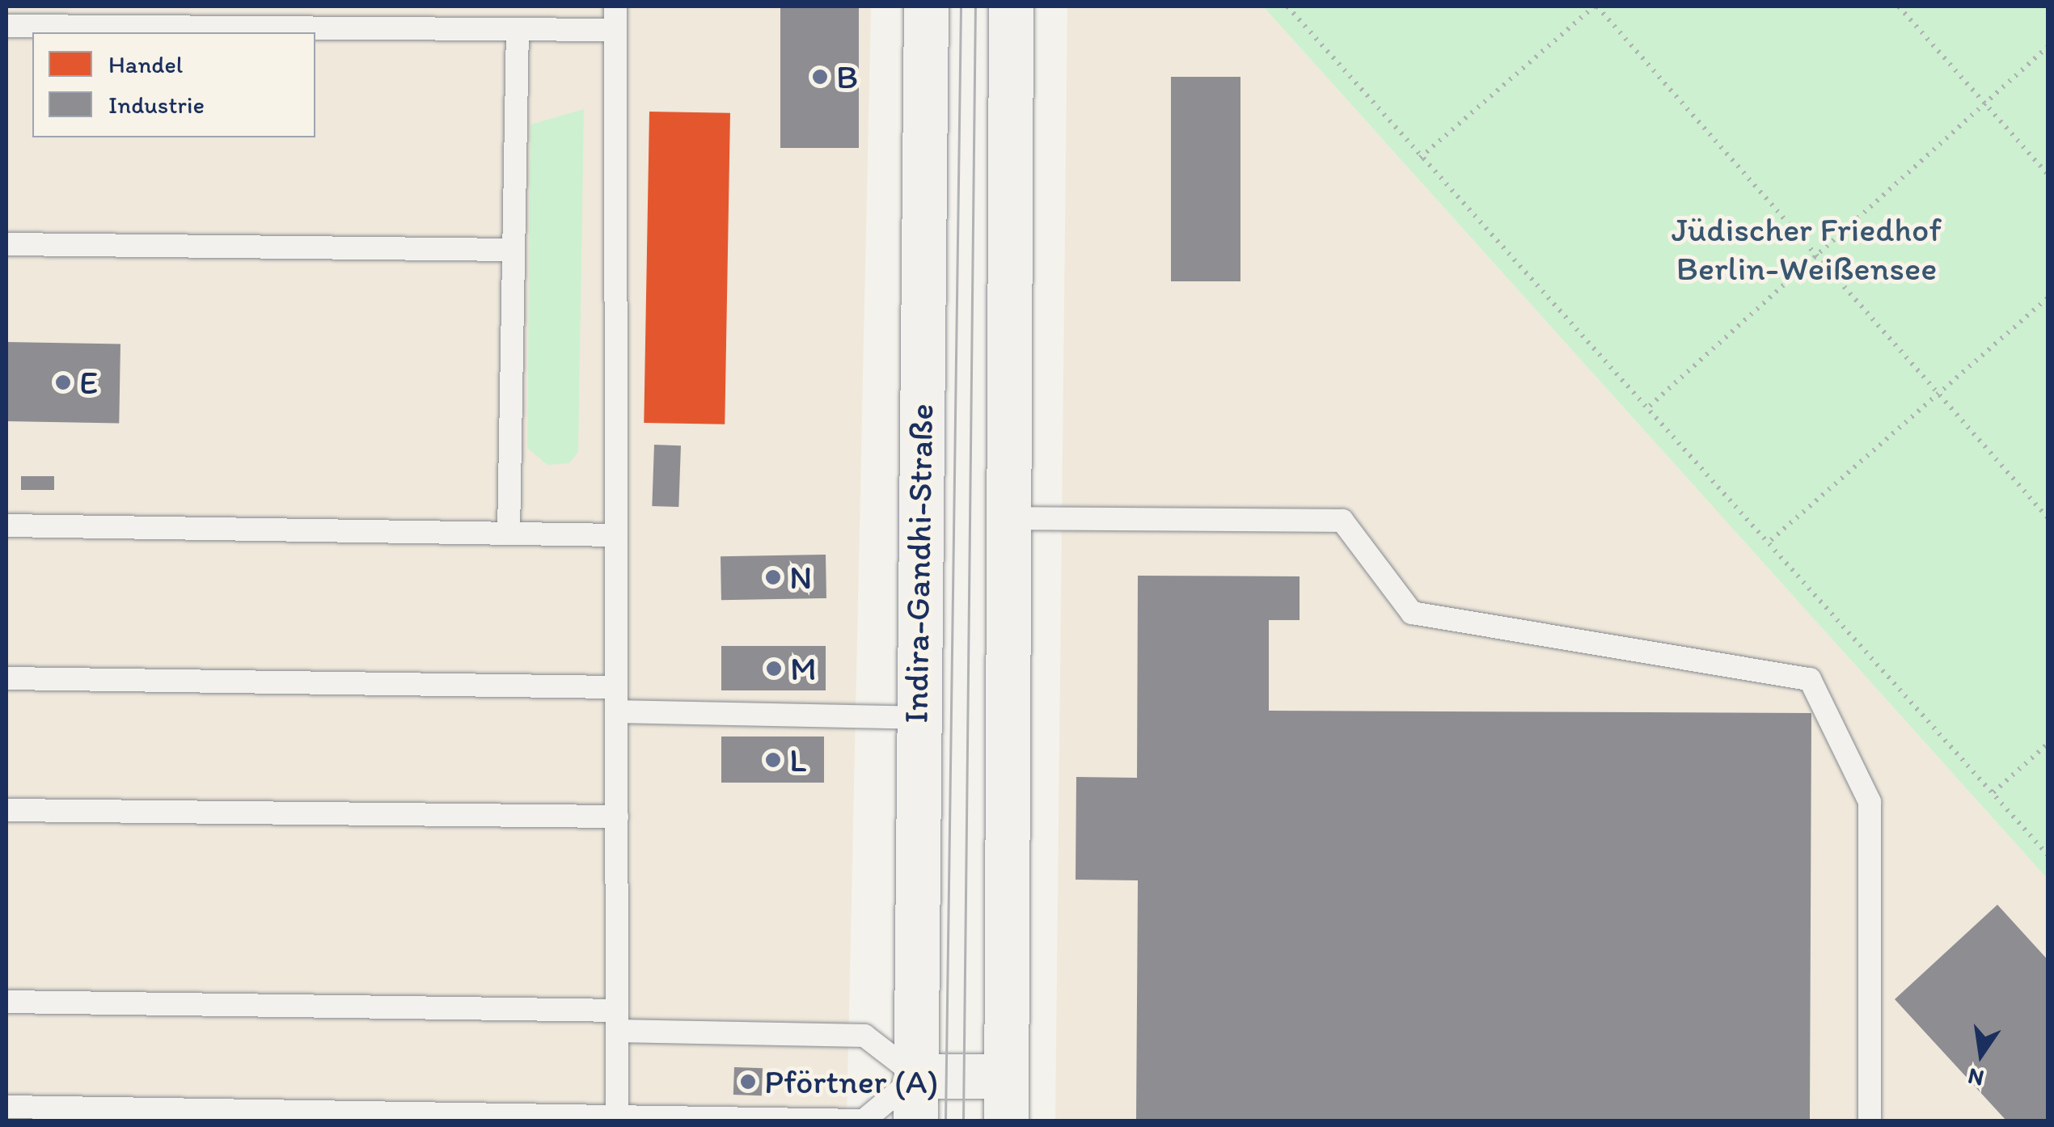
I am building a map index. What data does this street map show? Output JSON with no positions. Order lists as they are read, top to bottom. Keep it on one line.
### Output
{"streets":{"main road":["Indira-Gandhi-Straße"]},"parks":["Jüdischer Friedhof Berlin-Weißensee"],"places":["B","E","N","M","L","Pförtner (A)"],"legend":["Handel","Industrie"],"north":"bottom"}
